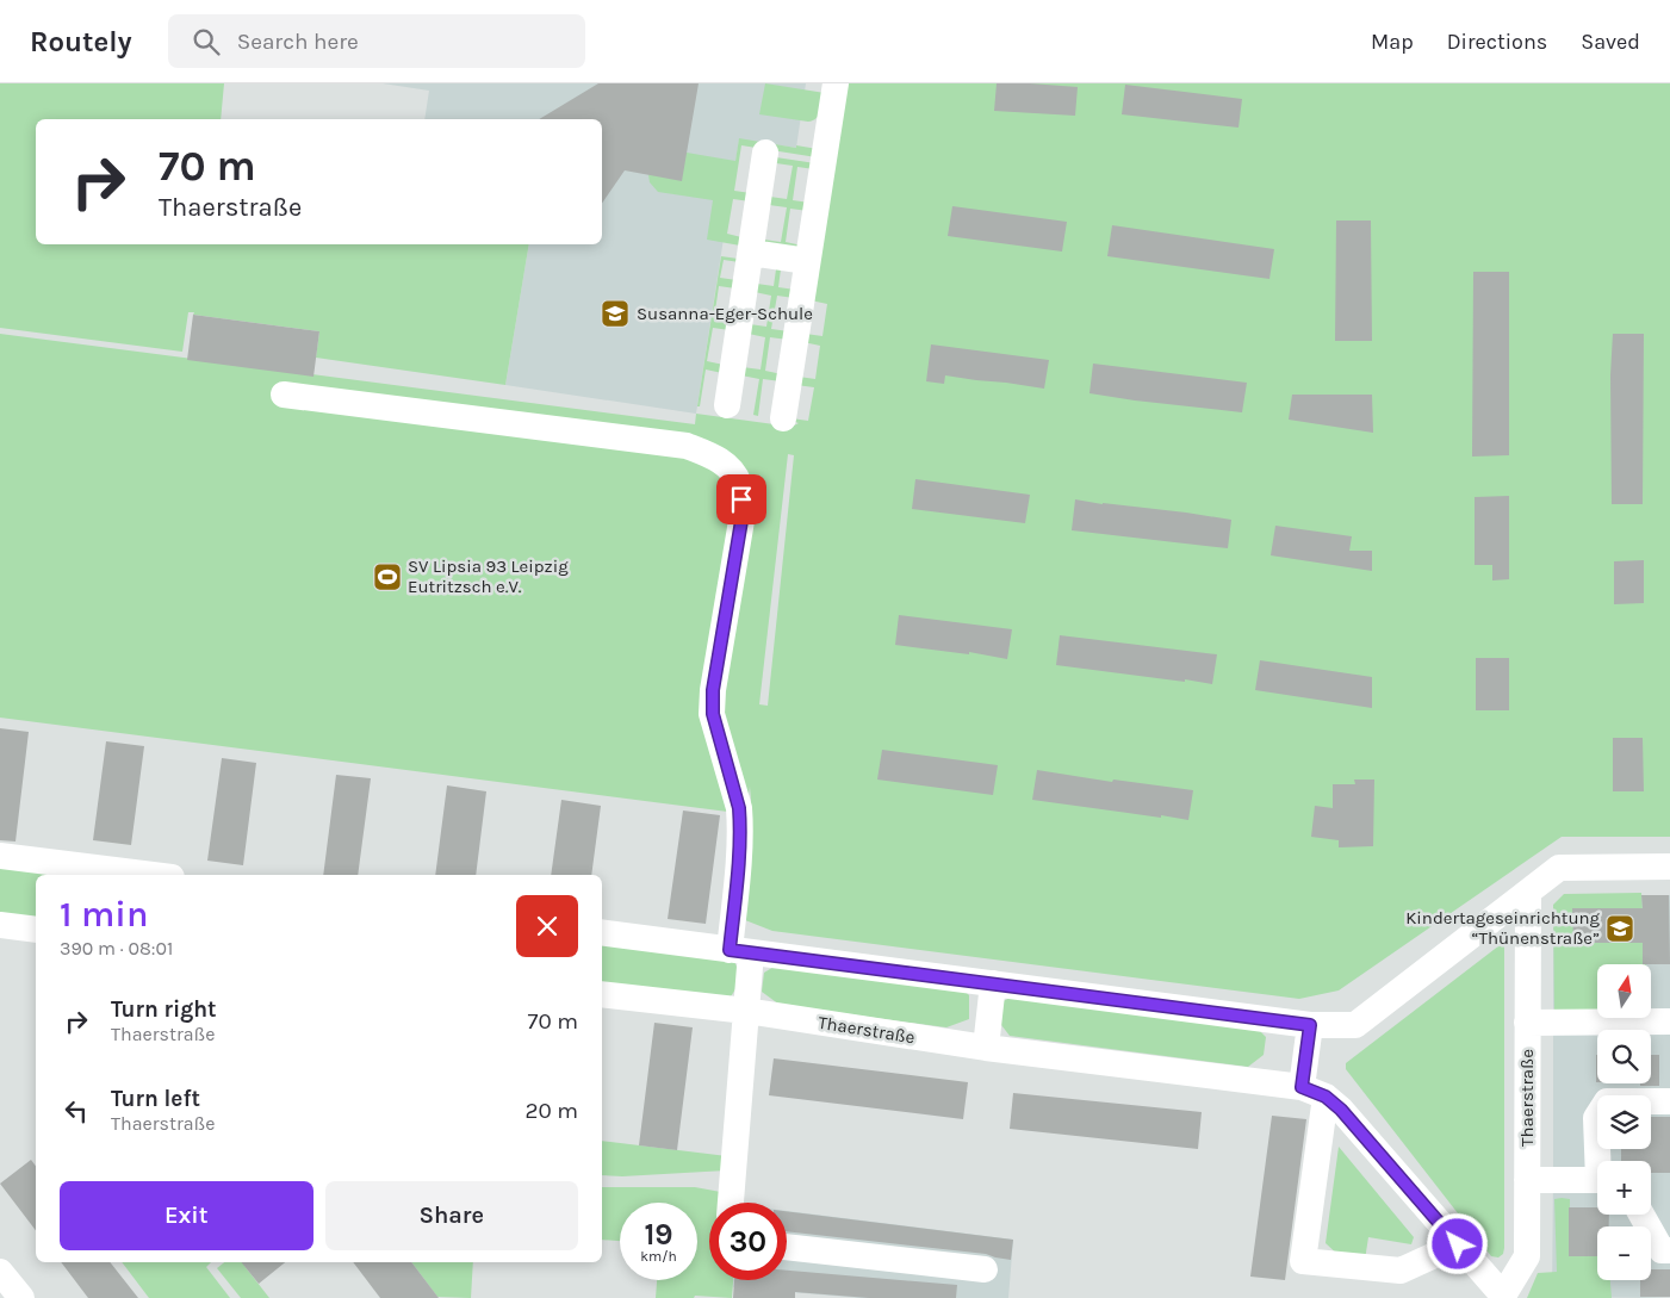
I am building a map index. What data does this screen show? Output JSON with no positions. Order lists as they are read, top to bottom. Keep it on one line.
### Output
{"streets":{"street":["Thaerstraße"]},"places":{"school or university":["Susanna-Eger-Schule","Kindertageseinrichtung “Thünenstraße”"],"sports":["SV Lipsia 93 Leipzig Eutritzsch e.V."]},"north":"top","page":{"header":"Routely","search":"Search here","nav":["Map","Directions","Saved"],"turn":["70 m","Thaerstraße"],"heading":["1 min","390 m · 08:01"],"map_buttons":["+","−"],"list":[{"name":"Turn right","note":"Thaerstraße","value":"70 m"},{"name":"Turn left","note":"Thaerstraße","value":"20 m"}],"buttons":["Exit","Share"],"speed":"19 km/h","limit":"30"}}
